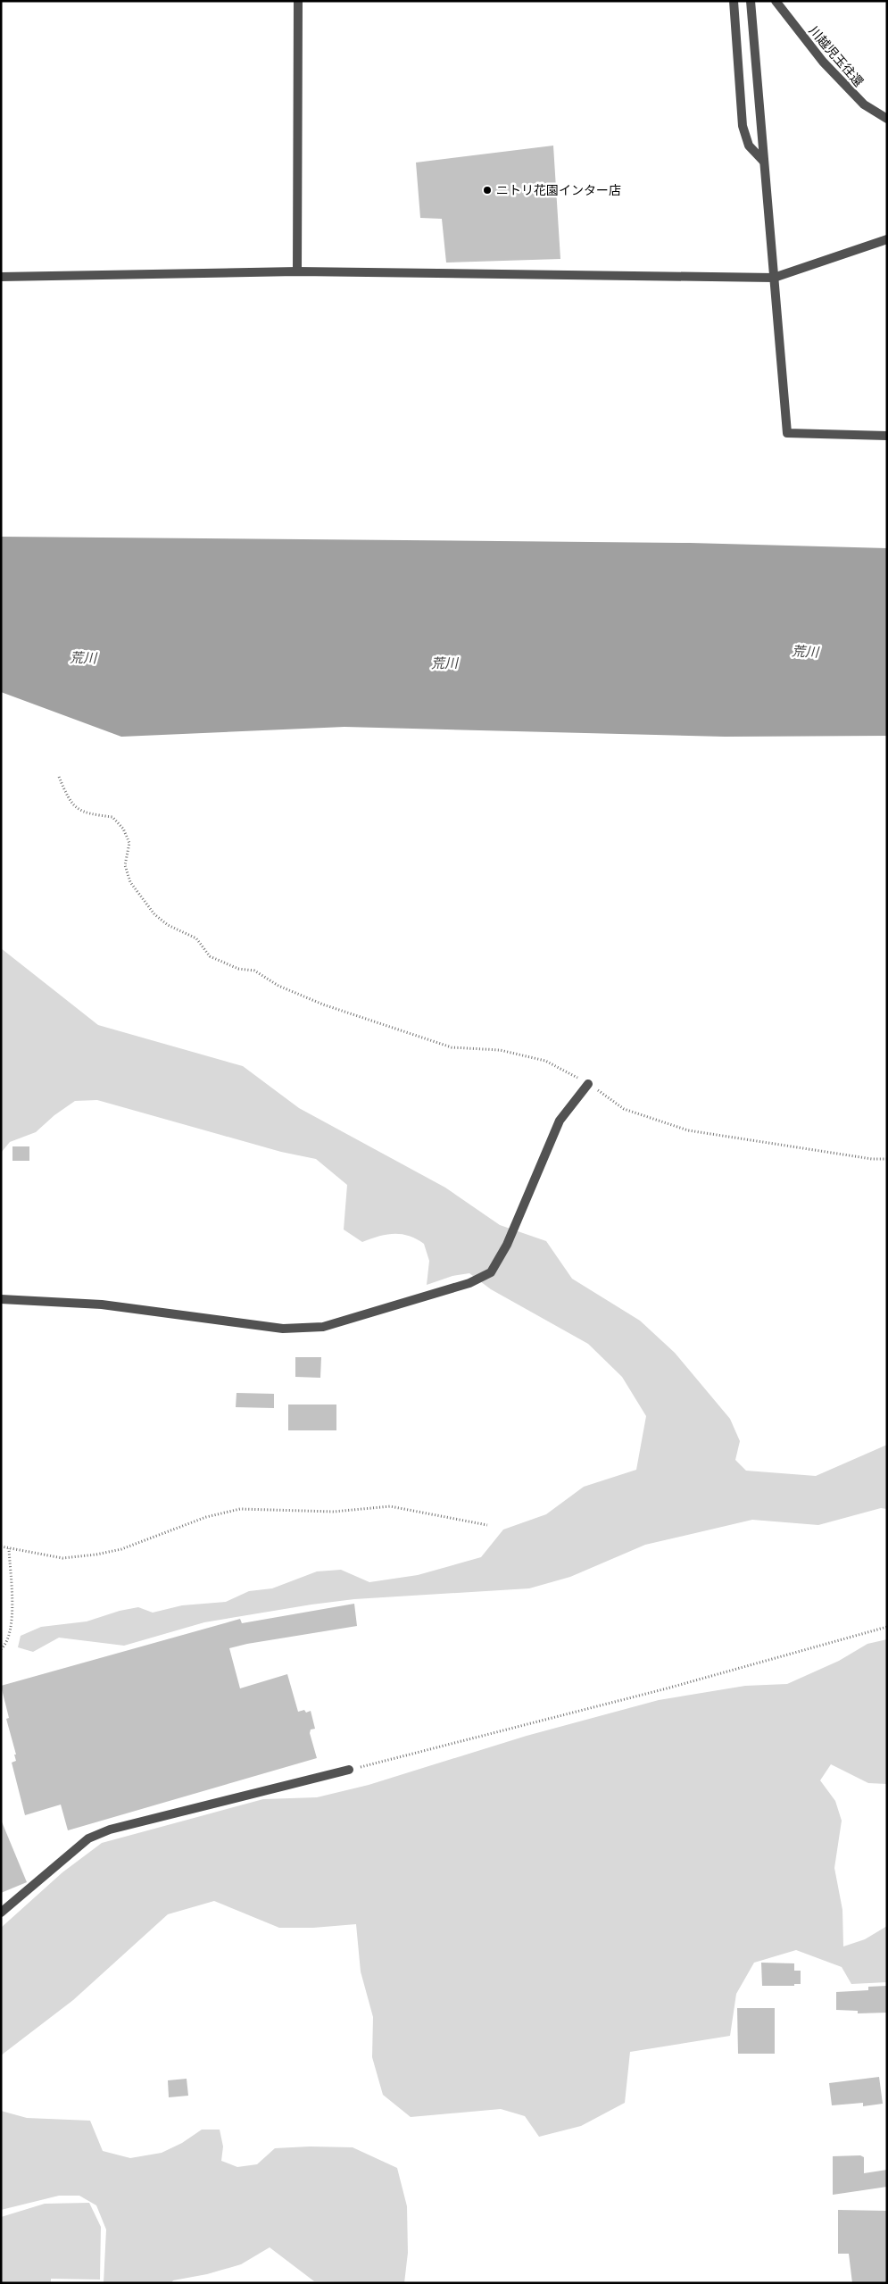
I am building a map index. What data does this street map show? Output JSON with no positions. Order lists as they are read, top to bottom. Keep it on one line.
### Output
{"streets":{"street":["川越児玉往還"]},"water":["荒川"],"places":["ニトリ花園インター店"]}
